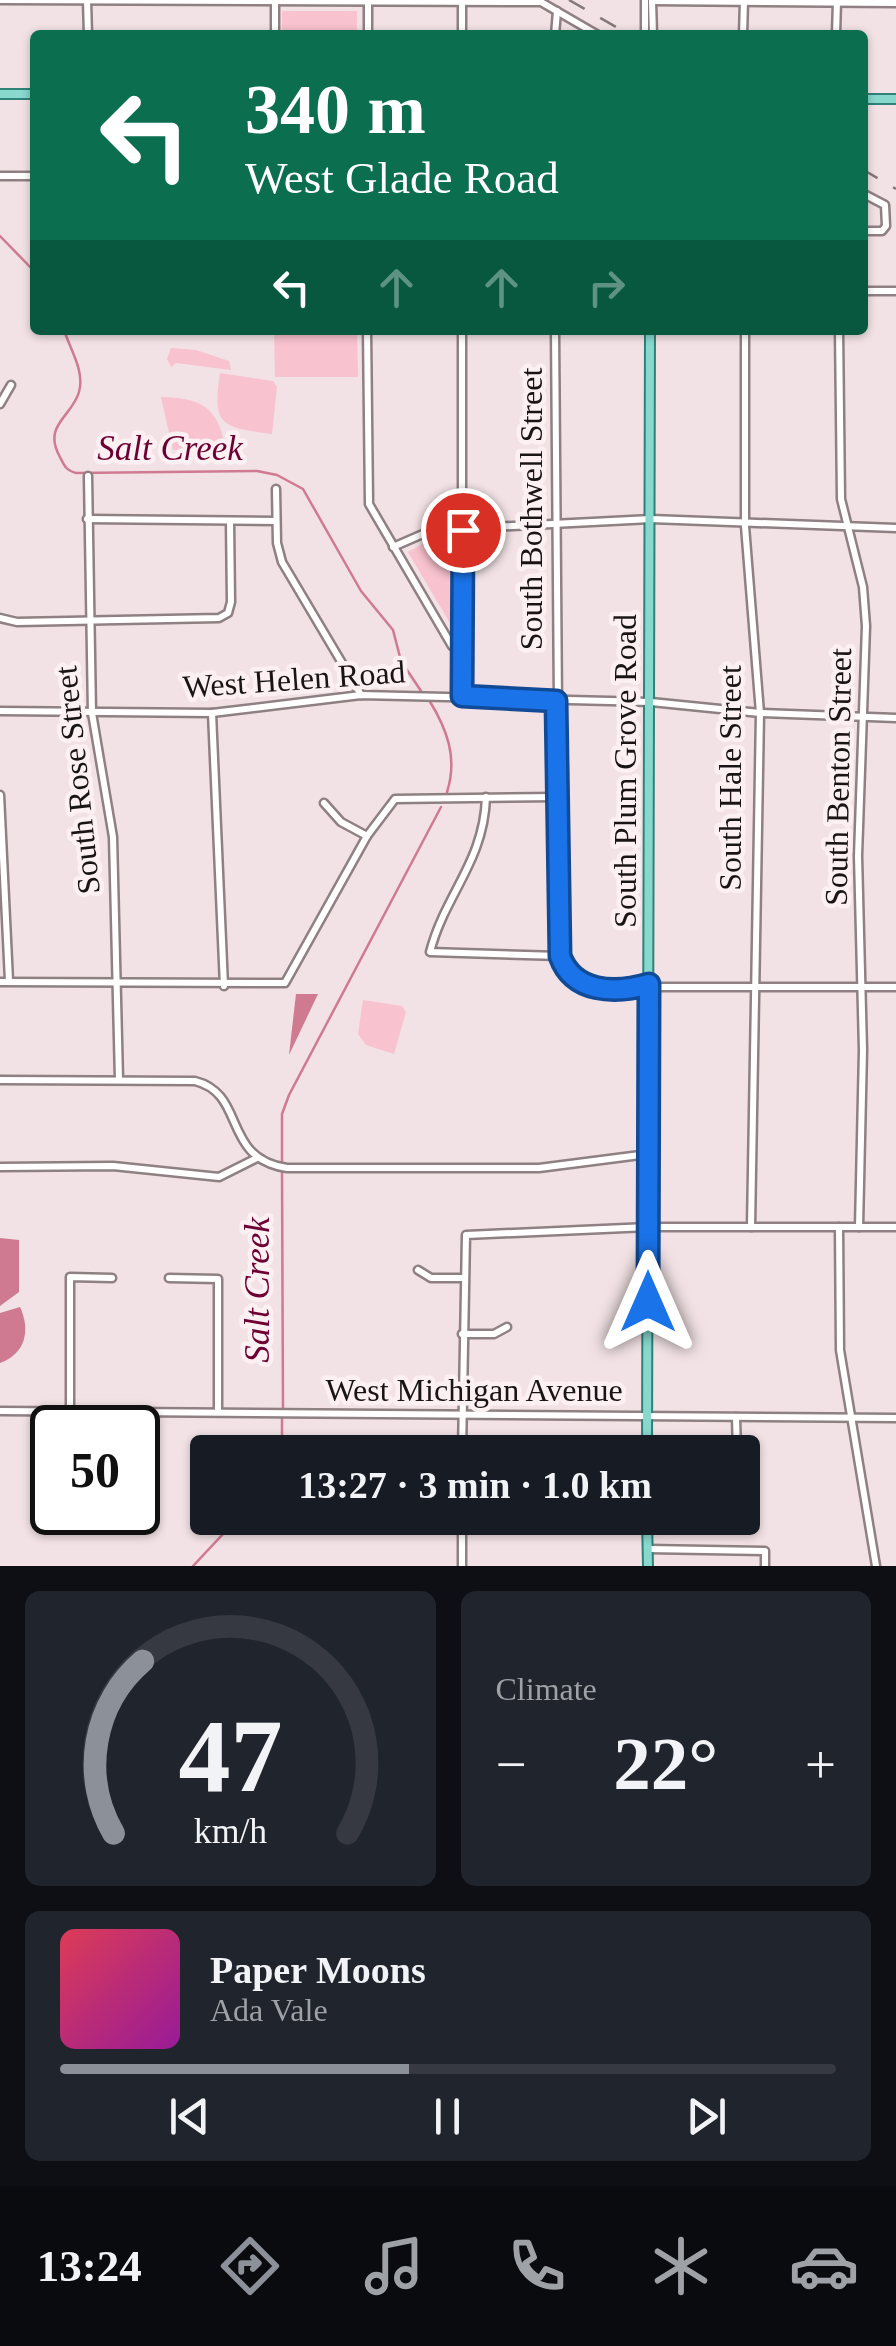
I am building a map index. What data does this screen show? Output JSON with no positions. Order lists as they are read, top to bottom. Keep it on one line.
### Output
{"streets":{"main road":["South Plum Grove Road"],"street":["South Bothwell Street","West Helen Road","South Benton Street","South Hale Street","South Rose Street","West Michigan Avenue"]},"crossings":[["South Bothwell Street","West Helen Road"],["West Helen Road","South Plum Grove Road"],["West Helen Road","South Benton Street"],["West Helen Road","South Hale Street"],["West Helen Road","South Rose Street"],["South Plum Grove Road","West Michigan Avenue"]],"water":["Salt Creek"],"page":{"turn":["340 m","West Glade Road"],"limit":"50","trip":"13:27 · 3 min · 1.0 km","tile":"Climate","heat":["−","22°","+"],"song":["Paper Moons","Ada Vale"],"tabs":"13:24","gauge":["47","km/h"]}}
